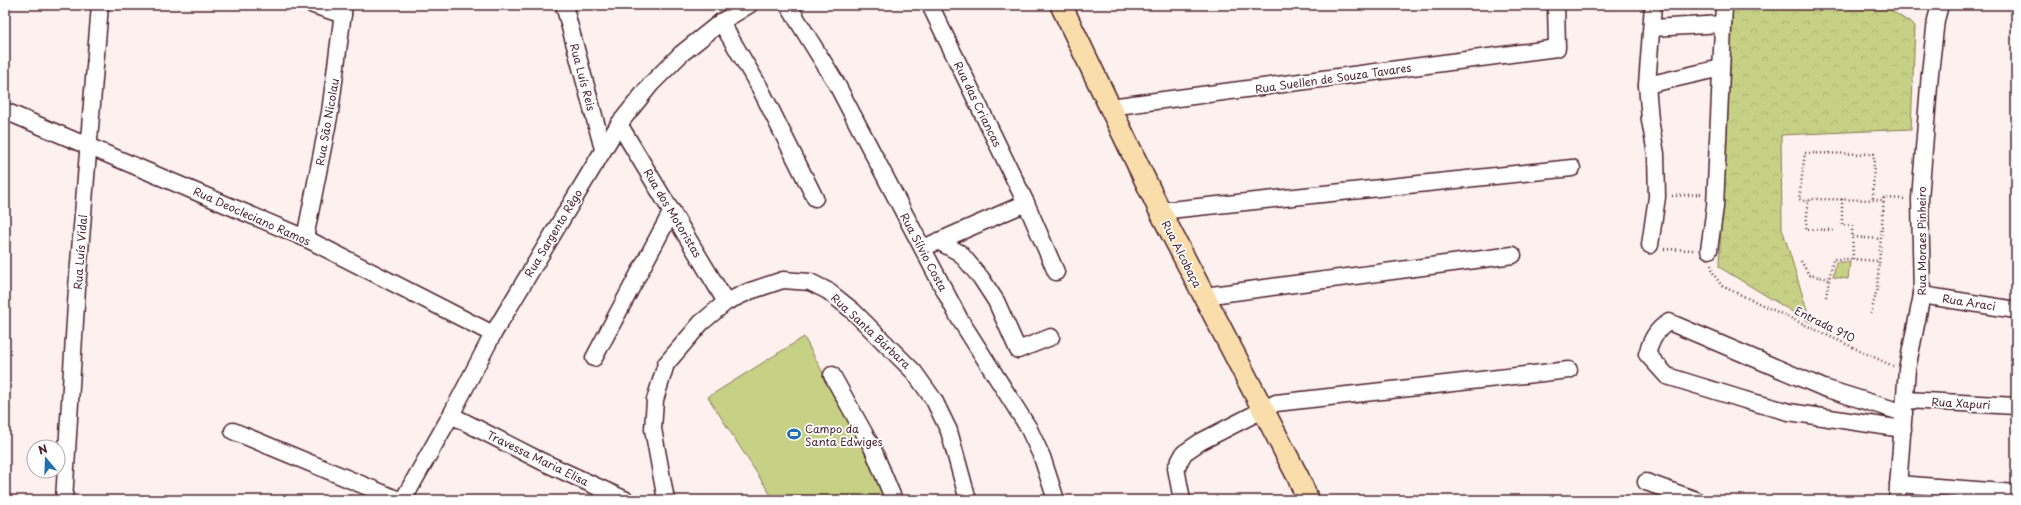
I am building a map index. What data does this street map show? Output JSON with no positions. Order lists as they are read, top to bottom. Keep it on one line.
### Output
{"streets":{"main road":["Rua Alcobaça"],"street":["Rua Luís Reis","Rua Suellen de Souza Tavares","Rua das Criancas","Rua São Nicolau","Rua dos Motoristas","Rua Deocleciano Ramos","Rua Sargento Rêgo","Rua Moraes Pinheiro","Rua Luís Vidal","Rua Sílvio Costa","Rua Araci","Rua Santa Bárbara","Rua Xapuri","Travessa Maria Elisa"],"path":["Entrada 910"]},"crossings":[["Rua Luís Reis","Rua Sargento Rêgo"],["Rua Suellen de Souza Tavares","Rua Alcobaça"],["Rua São Nicolau","Rua Deocleciano Ramos"],["Rua dos Motoristas","Rua Sargento Rêgo"],["Rua dos Motoristas","Rua Santa Bárbara"],["Rua Deocleciano Ramos","Rua Sargento Rêgo"],["Rua Deocleciano Ramos","Rua Luís Vidal"],["Rua Sargento Rêgo","Travessa Maria Elisa"],["Rua Moraes Pinheiro","Rua Araci"],["Rua Moraes Pinheiro","Entrada 910"],["Rua Moraes Pinheiro","Rua Xapuri"]],"places":{"sports":["Campo da Santa Edwiges"]},"north":"top"}
